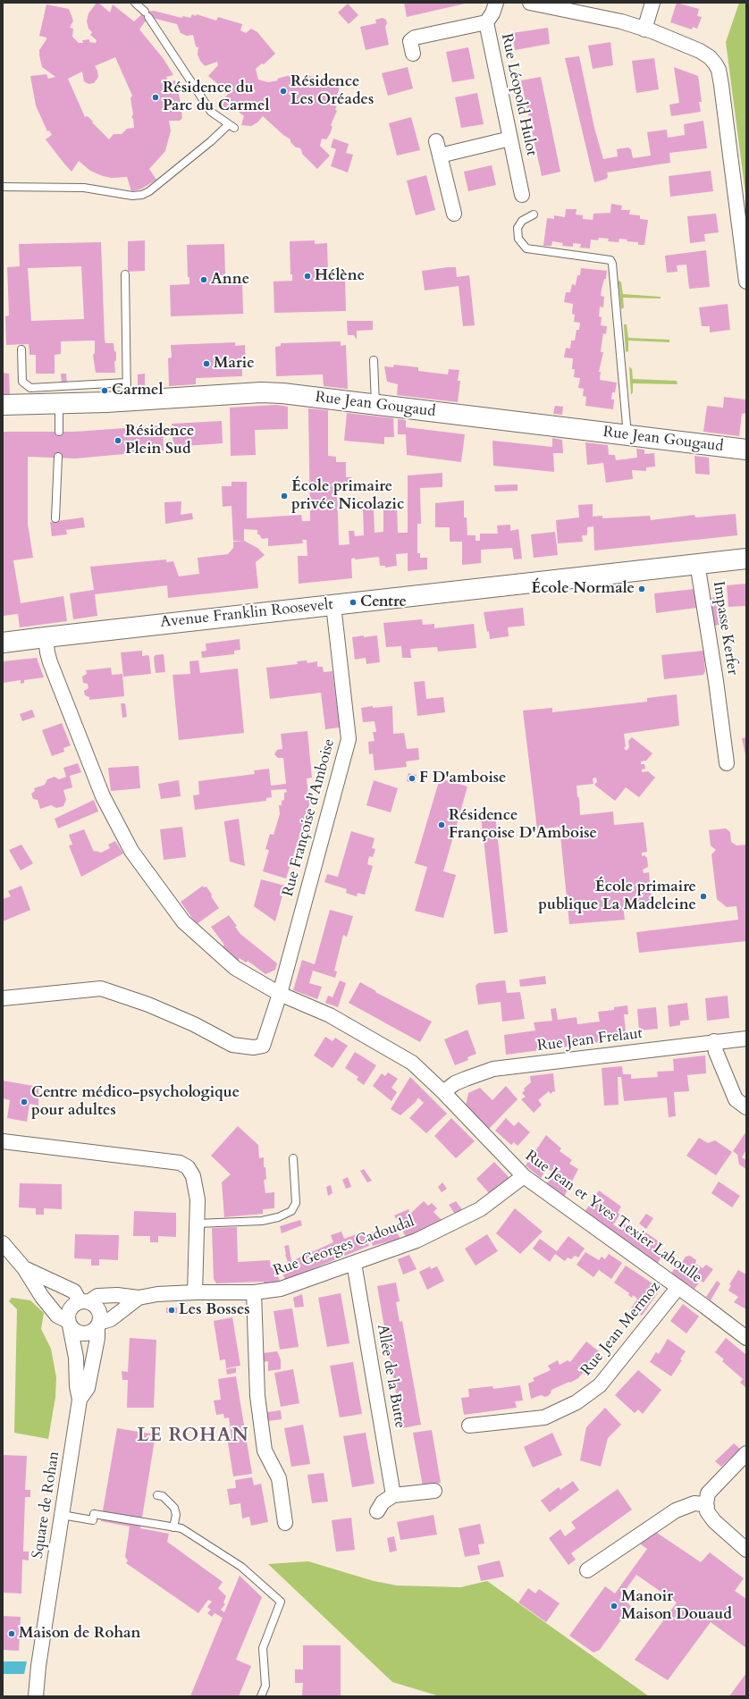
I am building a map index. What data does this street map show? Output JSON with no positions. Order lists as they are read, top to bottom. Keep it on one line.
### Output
{"streets":{"main road":["Rue Jean Gougaud","Avenue Franklin Roosevelt"],"street":["Rue Léopold Hulot","Impasse Kerfer","Rue Françoise d'Amboise","Rue Jean Frelaut","Rue Jean et Yves Texier Lahoulle","Rue Georges Cadoudal","Rue Jean Mermoz","Allée de la Butte","Square de Rohan"]},"crossings":[["Avenue Franklin Roosevelt","Impasse Kerfer"],["Avenue Franklin Roosevelt","Rue Françoise d'Amboise"],["Avenue Franklin Roosevelt","Rue Jean et Yves Texier Lahoulle"],["Rue Françoise d'Amboise","Rue Jean et Yves Texier Lahoulle"],["Rue Jean Frelaut","Rue Jean et Yves Texier Lahoulle"],["Rue Jean et Yves Texier Lahoulle","Rue Georges Cadoudal"],["Rue Jean et Yves Texier Lahoulle","Rue Jean Mermoz"],["Rue Georges Cadoudal","Allée de la Butte"],["Rue Georges Cadoudal","Square de Rohan"]],"districts":["LE ROHAN"],"places":["Résidence Les Oréades","Résidence du Parc du Carmel","Hélène","Anne","Marie","Carmel","Résidence Plein Sud","École primaire privée Nicolazic","École Normale","Centre","F D'amboise","Résidence Françoise D'Amboise","École primaire publique La Madeleine","Centre médico-psychologique pour adultes","Les Bosses","Manoir Maison Douaud","Maison de Rohan"]}
